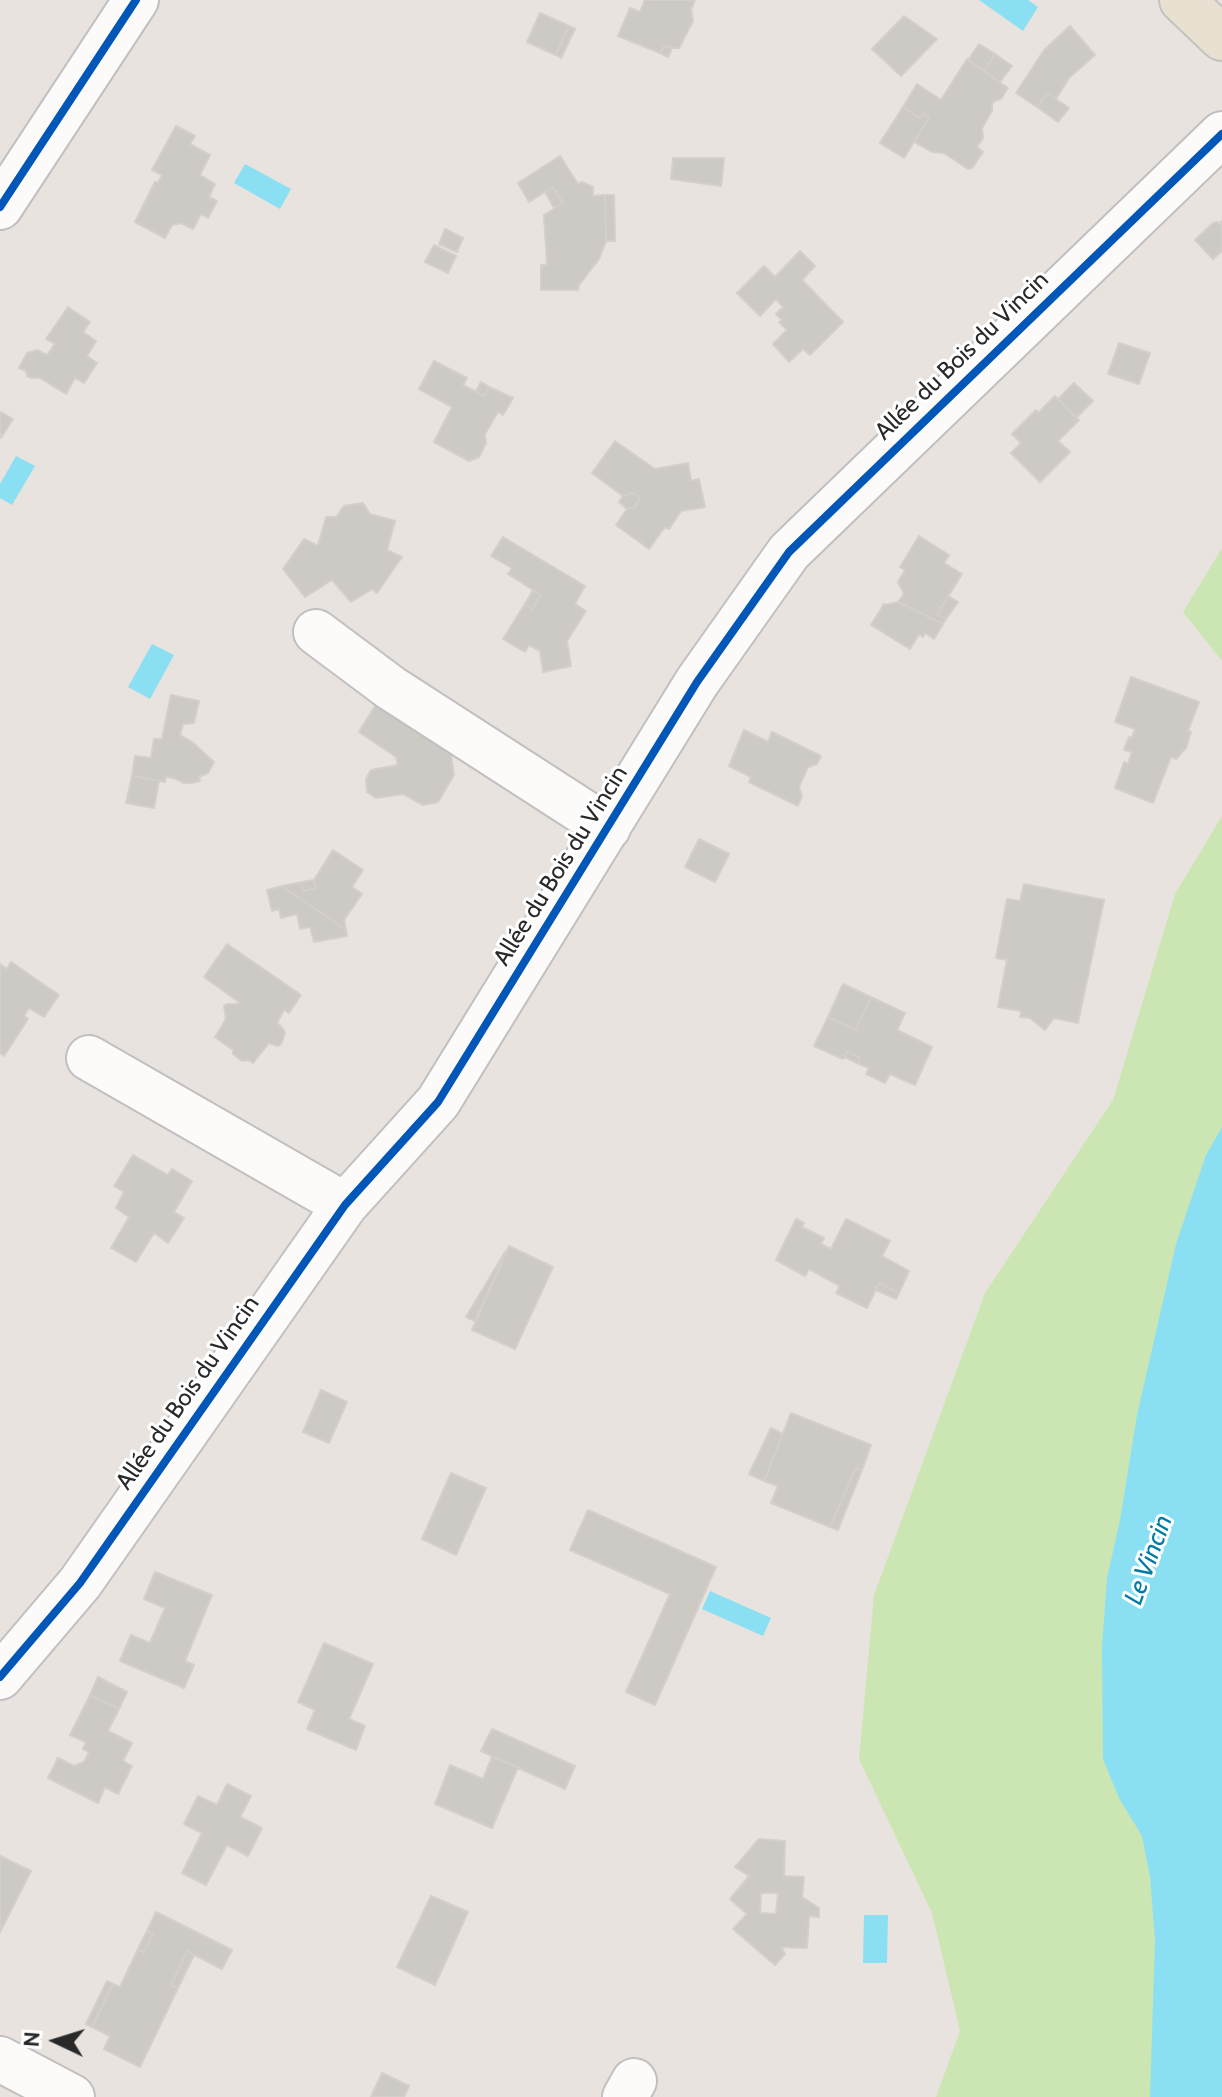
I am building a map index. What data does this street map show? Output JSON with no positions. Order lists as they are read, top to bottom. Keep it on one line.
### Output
{"streets":{"street":["Allée du Bois du Vincin"]},"water":["Le Vincin"],"north":"left"}
